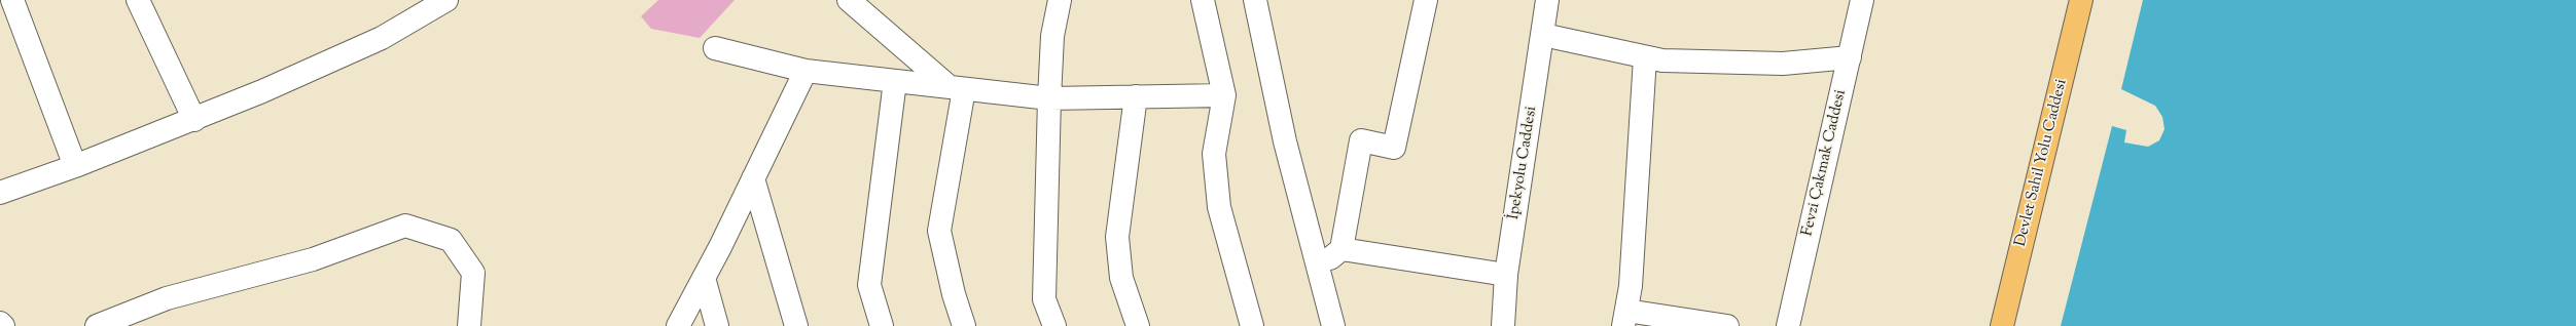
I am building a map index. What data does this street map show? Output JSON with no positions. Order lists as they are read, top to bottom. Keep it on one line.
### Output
{"streets":{"main road":["Devlet Sahil Yolu Caddesi"],"street":["İpekyolu Caddesi","Fevzi Çakmak Caddesi"]}}
